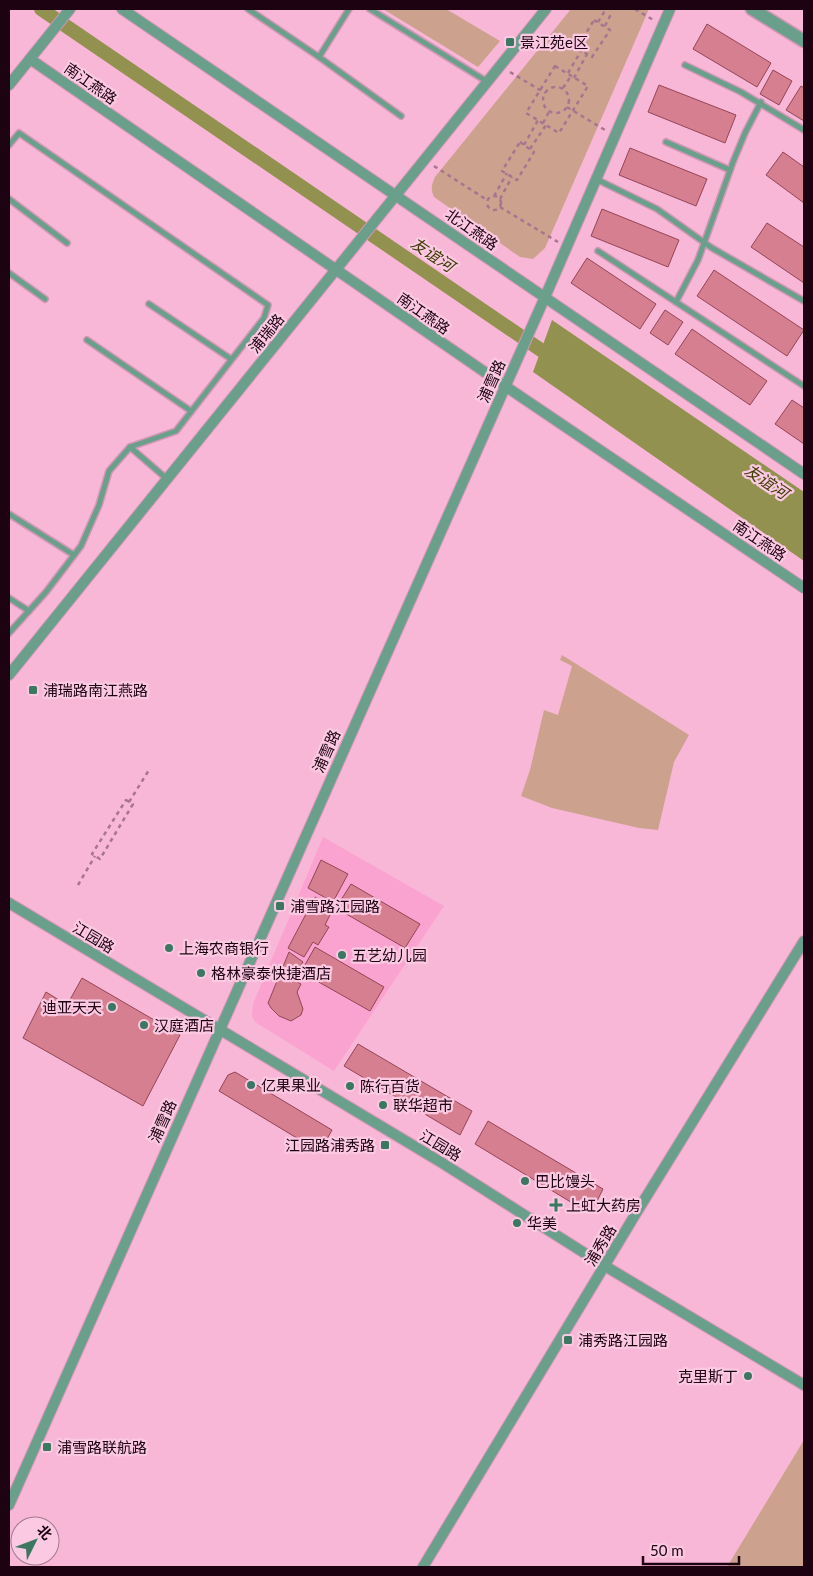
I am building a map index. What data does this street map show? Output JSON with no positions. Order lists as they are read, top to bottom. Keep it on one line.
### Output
{"streets":{"street":["南江燕路","北江燕路","浦瑞路","浦雪路","江园路","浦秀路"]},"crossings":[["南江燕路","浦瑞路"],["南江燕路","浦雪路"],["北江燕路","浦瑞路"],["北江燕路","浦雪路"],["浦雪路","江园路"],["江园路","浦秀路"]],"water":["友谊河"],"places":{"transit":["景江苑e区","浦瑞路南江燕路","浦雪路江园路","江园路浦秀路","浦秀路江园路","浦雪路联航路"],"other":["上海农商银行","五艺幼儿园","格林豪泰快捷酒店","迪亚天天","汉庭酒店","亿果果业","陈行百货","联华超市","巴比馒头","华美","克里斯丁"],"health":["上虹大药房"]},"scale_bar":"50 m","north":"top right"}
